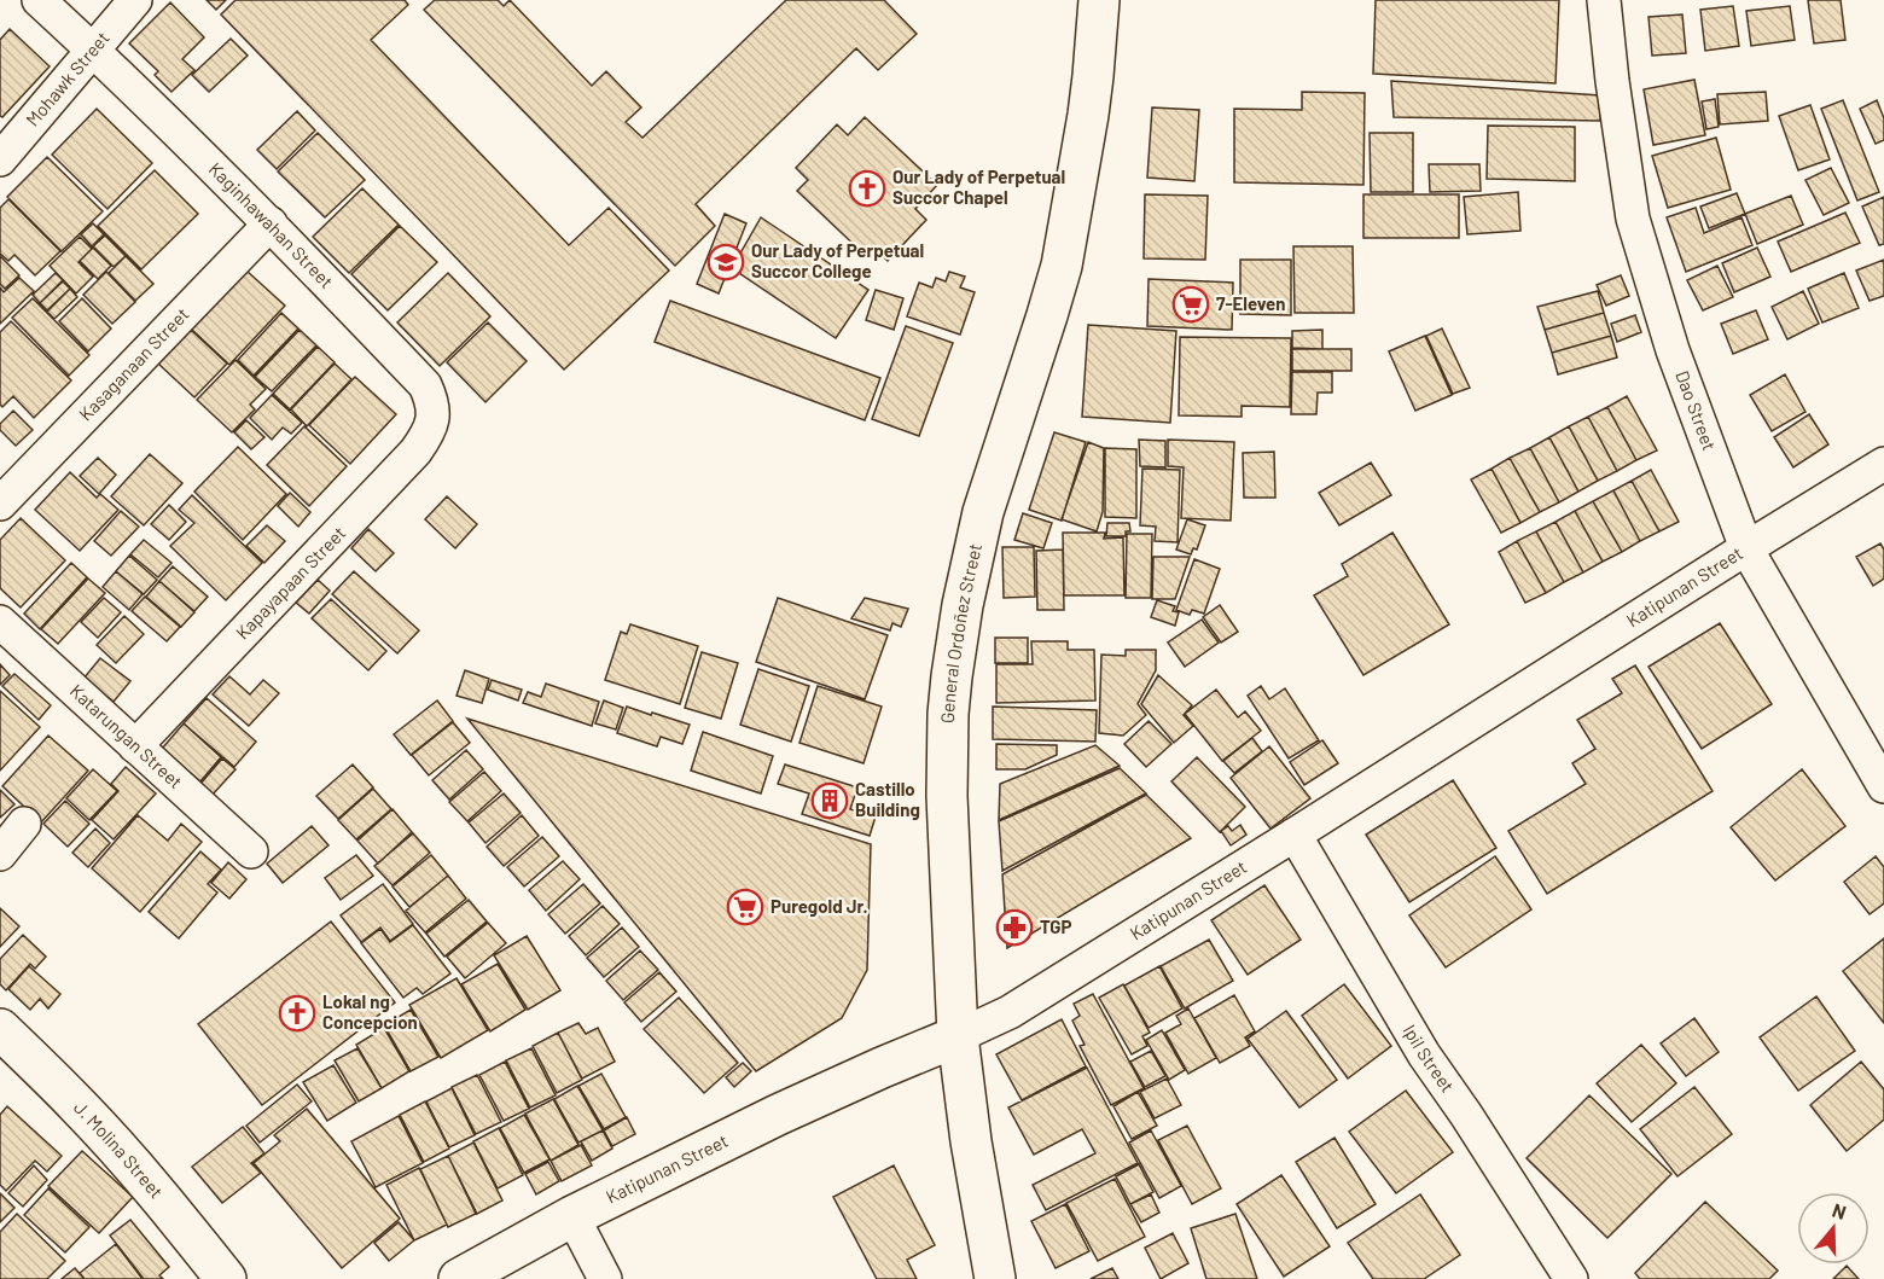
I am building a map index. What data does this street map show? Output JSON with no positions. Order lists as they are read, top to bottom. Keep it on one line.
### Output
{"streets":{"main road":["Katipunan Street","General Ordoñez Street","J. Molina Street"],"street":["Mohawk Street","Kaginhawahan Street","Kasaganaan Street","Dao Street","Kapayapaan Street","Katarungan Street","Ipil Street"]},"crossings":[["Mohawk Street","Kaginhawahan Street"],["Kaginhawahan Street","Kasaganaan Street"],["Kaginhawahan Street","Kapayapaan Street"],["Dao Street","Katipunan Street"],["Kapayapaan Street","Katarungan Street"],["Katipunan Street","General Ordoñez Street"],["Katipunan Street","Ipil Street"]],"places":{"church":["Our Lady of Perpetual Succor Chapel","Lokal ng Concepcion"],"school or university":["Our Lady of Perpetual Succor College"],"supermarket":["7-Eleven","Puregold Jr."],"building":["Castillo Building"],"pharmacy":["TGP"]},"north":"top"}
